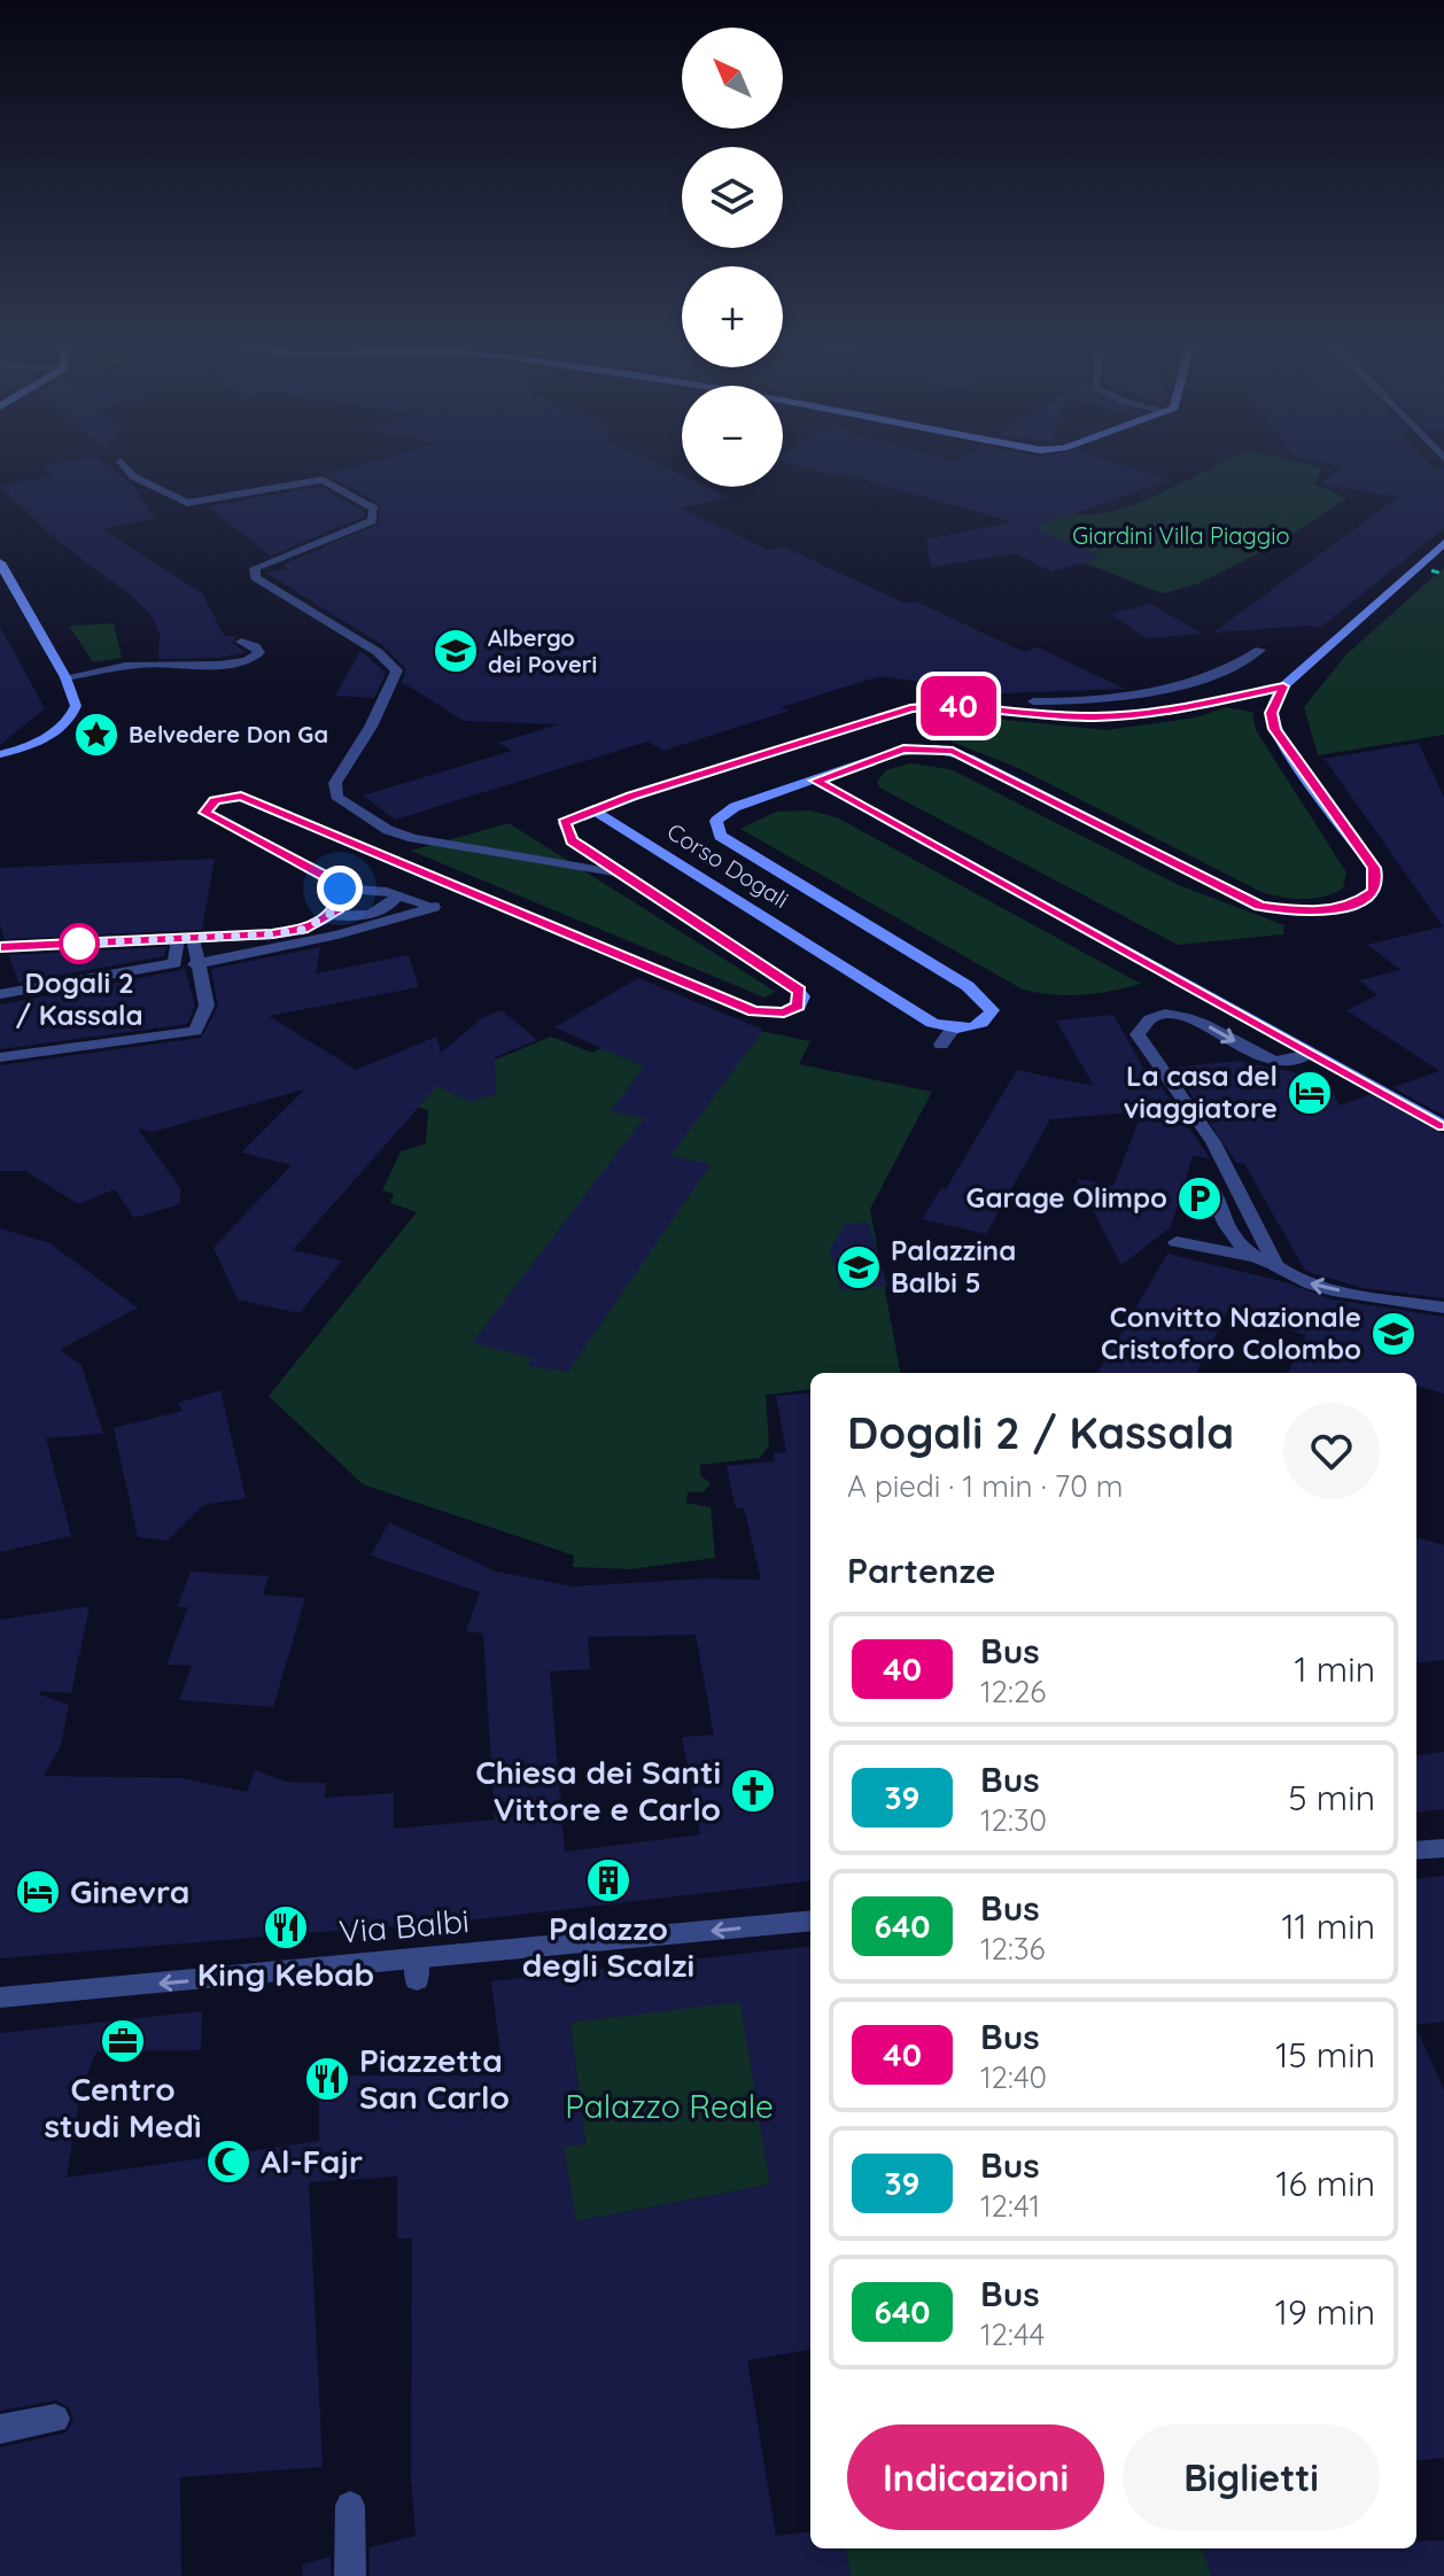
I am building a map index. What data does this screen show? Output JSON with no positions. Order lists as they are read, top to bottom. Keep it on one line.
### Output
{"streets":{"street":["Corso Dogali","Via Balbi"]},"one_way":["Via Balbi"],"parks":["Giardini Villa Piaggio","Palazzo Reale"],"places":{"school or university":["Albergo dei Poveri","Palazzina Balbi 5","Convitto Nazionale Cristoforo Colombo"],"place":["Belvedere Don Ga"],"other":["Dogali 2 / Kassala"],"hotel":["La casa del viaggiatore","Ginevra"],"parking":["Garage Olimpo"],"church":["Chiesa dei Santi Vittore e Carlo"],"building":["Palazzo degli Scalzi"],"restaurant":["King Kebab","Piazzetta San Carlo"],"office":["Centro studi Medì"],"mosque":["Al-Fajr"]},"lines":["bus line 40"],"north":"top left","page":{"on_map":"40","map_buttons":["+","−"],"heading":[["Dogali 2 / Kassala","A piedi · 1 min · 70 m"],"Partenze"],"list":[{"mark":"40","name":"Bus","note":"12:26","value":"1 min"},{"mark":"39","name":"Bus","note":"12:30","value":"5 min"},{"mark":"640","name":"Bus","note":"12:36","value":"11 min"},{"mark":"40","name":"Bus","note":"12:40","value":"15 min"},{"mark":"39","name":"Bus","note":"12:41","value":"16 min"},{"mark":"640","name":"Bus","note":"12:44","value":"19 min"}],"buttons":["Indicazioni","Biglietti"]}}
